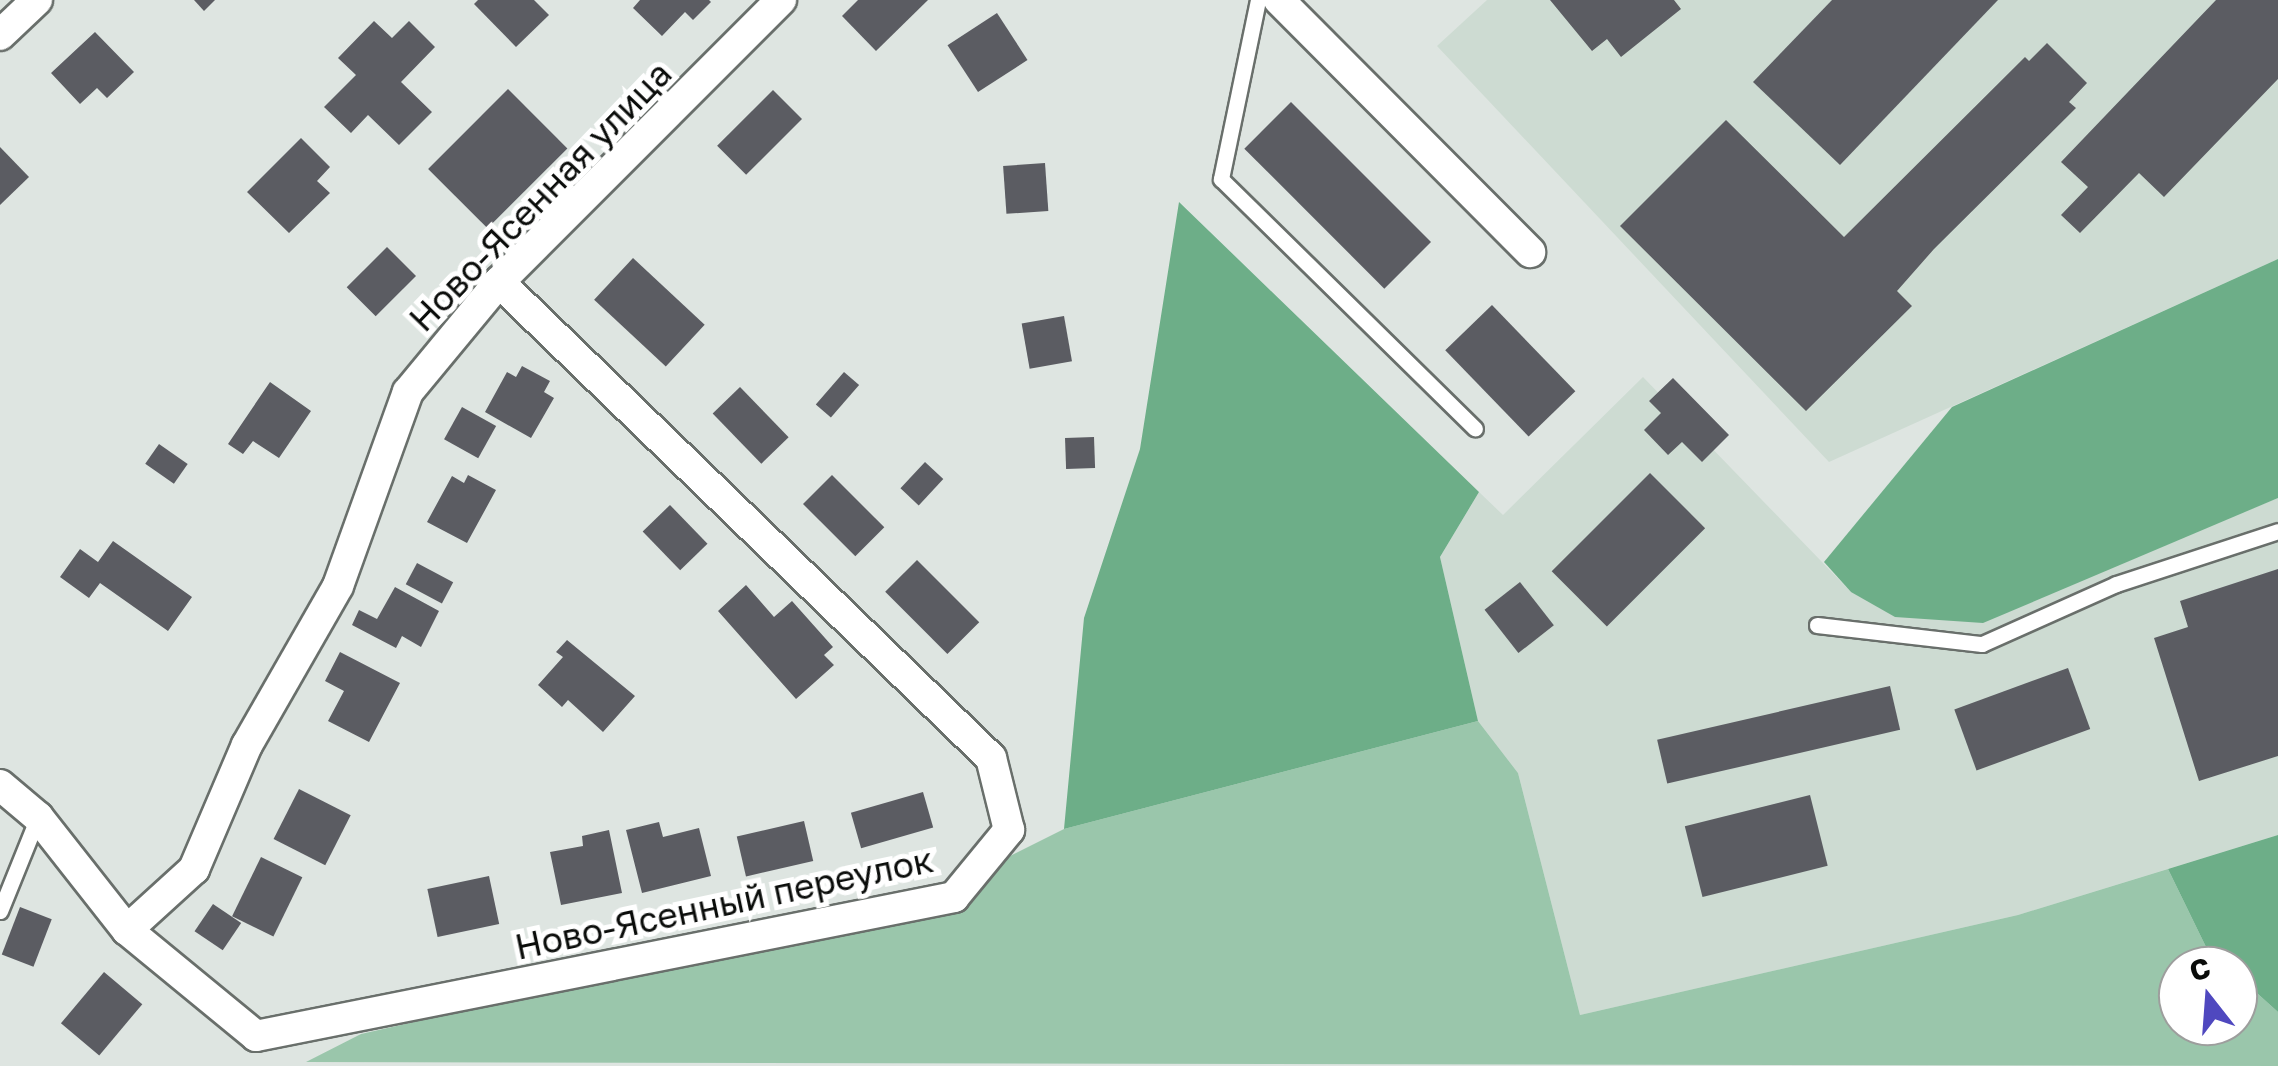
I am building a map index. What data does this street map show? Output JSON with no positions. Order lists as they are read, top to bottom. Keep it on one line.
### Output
{"streets":{"street":["Ново-Ясенная улица","Ново-Ясенный переулок"]},"crossings":[["Ново-Ясенная улица","Ново-Ясенный переулок"]],"north":"top"}
